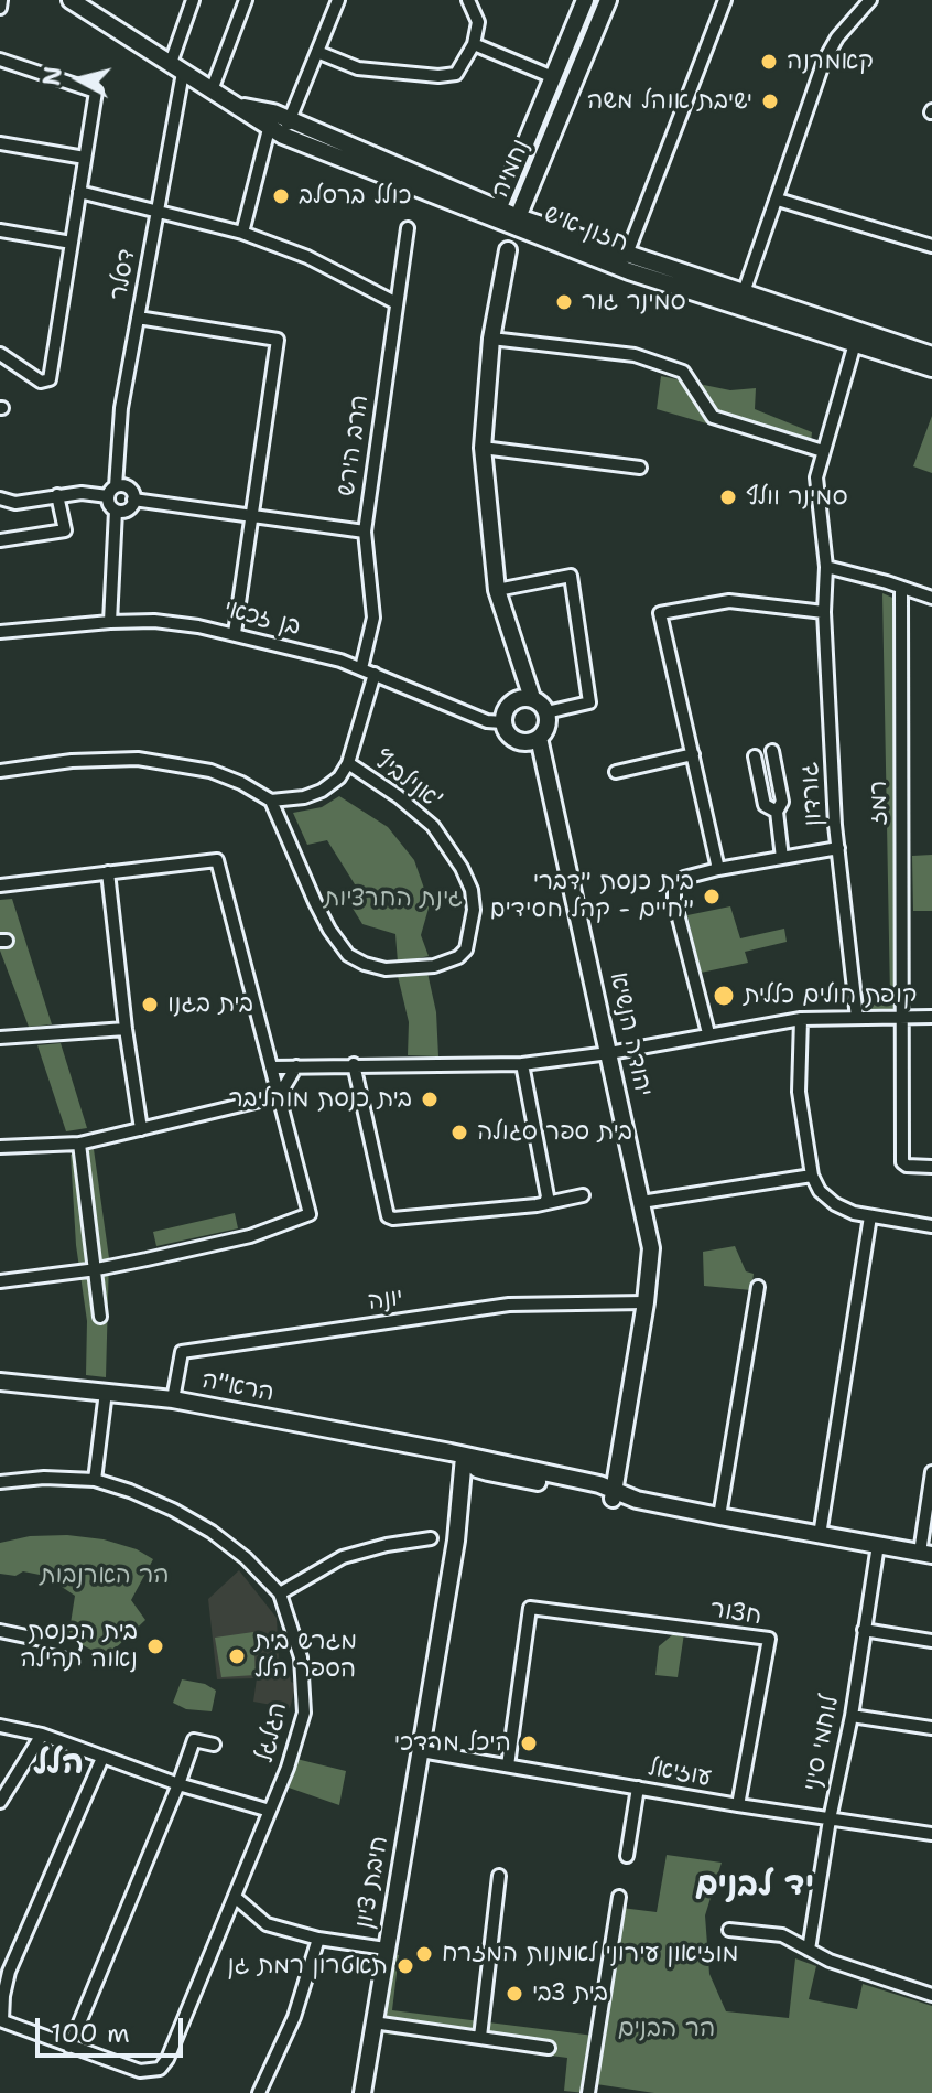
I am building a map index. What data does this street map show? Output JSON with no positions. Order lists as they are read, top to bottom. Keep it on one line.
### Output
{"streets":{"street":["נחמיה","חזון איש","דסלר","הרב הירש","בן זכאי","אנילביץ'","גורדון","רמז","יהודה הנשיא","יונה","הרא\"ה","חצור","הגלגל","לוחמי סיני","עוזיאל","חיבת ציון"]},"crossings":[["נחמיה","חזון איש"],["חזון איש","דסלר"],["חזון איש","גורדון"],["הרב הירש","בן זכאי"],["בן זכאי","אנילביץ'"],["בן זכאי","יהודה הנשיא"],["יהודה הנשיא","יונה"],["יהודה הנשיא","הרא\"ה"],["יונה","הרא\"ה"],["הרא\"ה","לוחמי סיני"],["הרא\"ה","חיבת ציון"],["חצור","עוזיאל"],["לוחמי סיני","עוזיאל"],["עוזיאל","חיבת ציון"]],"districts":["הלל","יד לבנים"],"parks":["גינת החרציות","הר הארנבות","הר הבנים"],"places":["קאמרנה","ישיבת אוהל משה","כולל ברסלב","סמינר גור","סמינר וולף","בית כנסת \"דברי חיים - קהל חסידים\"","קופת חולים כללית","בית בגנו","בית כנסת מוהליבר","בית ספר סגולה","בית הכנסת נאוה תהילה","מגרש בית הספר הלל","היכל מרדכי","מוזיאון עירוני לאמנות המזרח","תאטרון רמת גן","בית צבי"],"scale_bar":"100 m","north":"left"}
